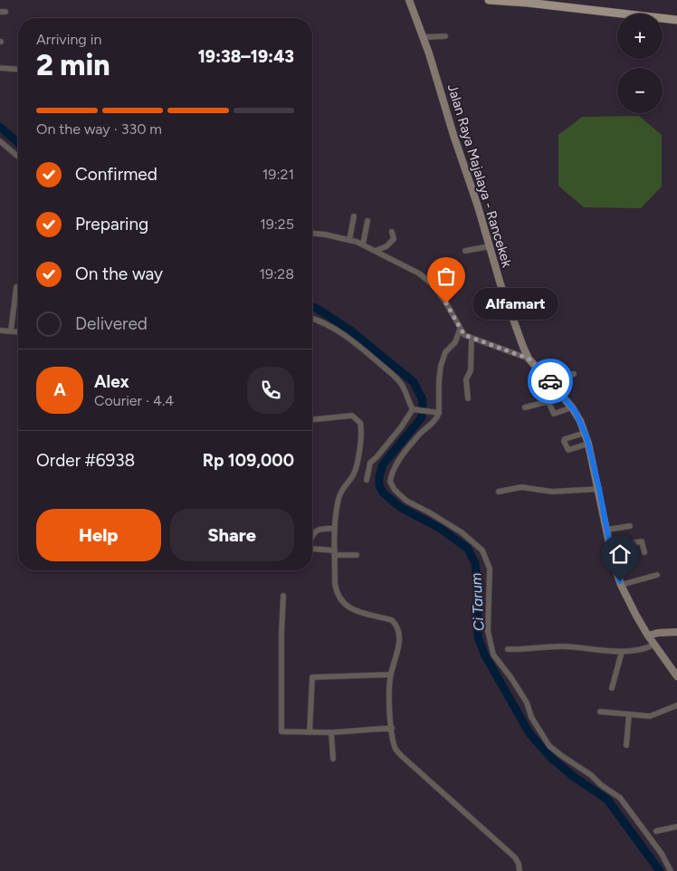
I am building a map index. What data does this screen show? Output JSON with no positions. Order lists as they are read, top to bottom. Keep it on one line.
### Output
{"streets":{"main road":["Jalan Raya Majalaya - Rancekek"]},"water":["Ci Tarum"],"places":["Alfamart"],"page":{"map_buttons":["+","−"],"heading":["2 min","Arriving in","19:38–19:43"],"panel":["Alex","Courier · 4.4","Order #6938","Rp 109,000"],"bar":"On the way · 330 m","list":[["Confirmed","19:21"],["Preparing","19:25"],["On the way","19:28"],"Delivered"],"bubble":"Alfamart","round":"A","buttons":["Help","Share"]}}
